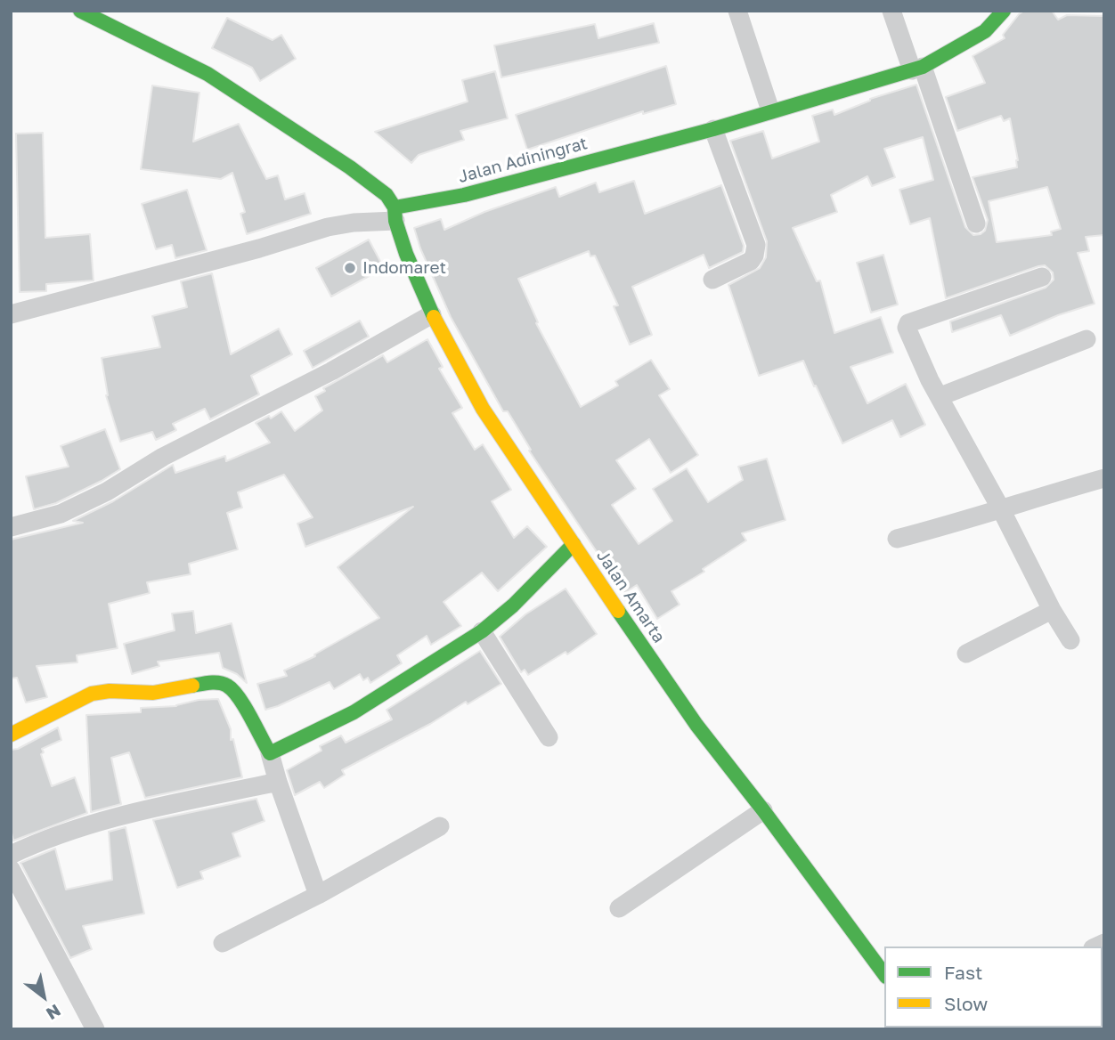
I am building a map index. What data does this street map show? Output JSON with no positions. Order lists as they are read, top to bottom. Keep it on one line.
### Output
{"streets":{"street":["Jalan Adiningrat","Jalan Amarta"]},"crossings":[["Jalan Adiningrat","Jalan Amarta"]],"places":["Indomaret"],"legend":["Fast","Slow"],"north":"bottom right"}
